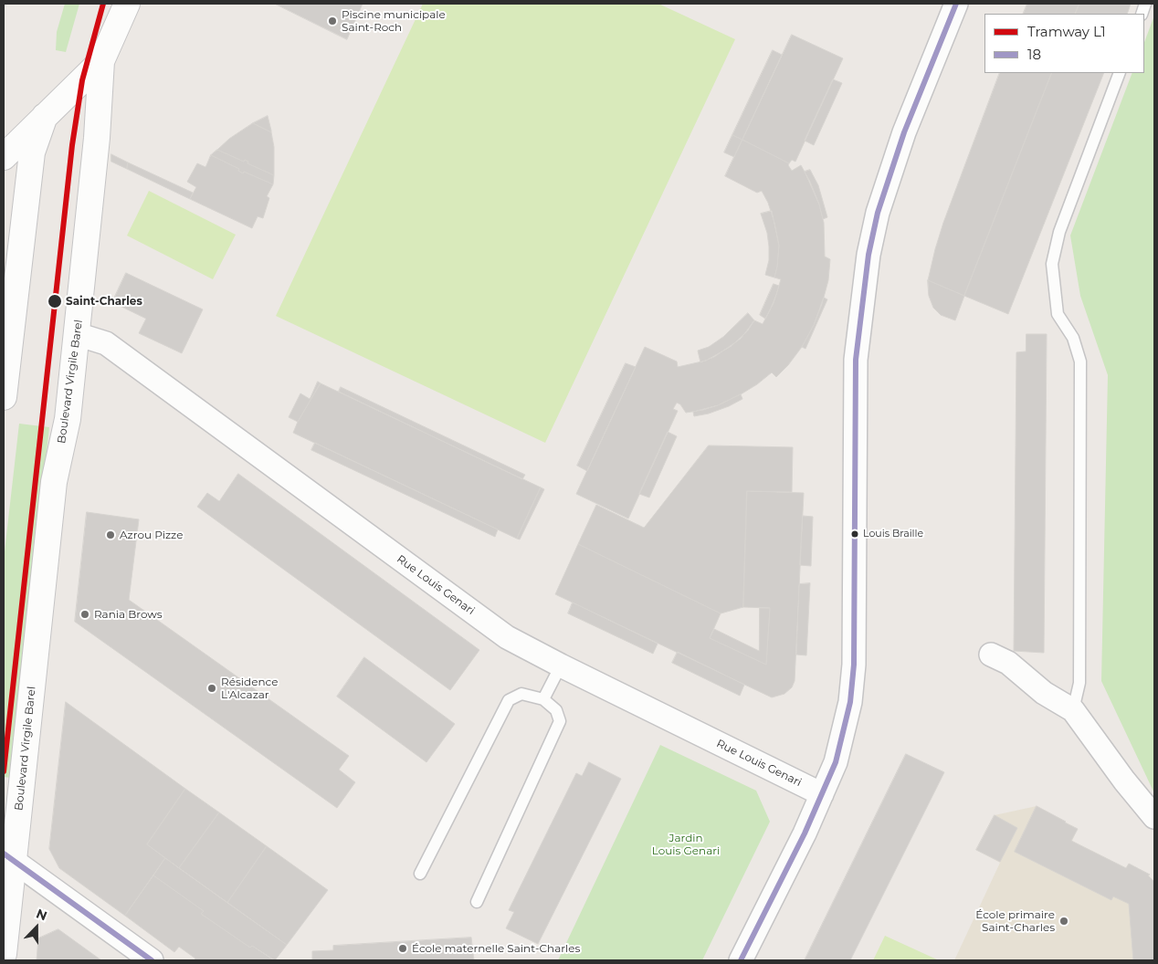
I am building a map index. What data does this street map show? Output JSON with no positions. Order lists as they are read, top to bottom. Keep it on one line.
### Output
{"streets":{"main road":["Boulevard Virgile Barel"],"street":["Rue Louis Genari"]},"crossings":[["Boulevard Virgile Barel","Rue Louis Genari"]],"parks":["Jardin Louis Genari"],"places":["Piscine municipale Saint-Roch","Saint-Charles","Louis Braille","Azrou Pizze","Rania Brows","Résidence L'Alcazar","École primaire Saint-Charles","École maternelle Saint-Charles"],"lines":["tram line L1","transit line 18"],"legend":["Tramway L1","18"],"north":"top"}
